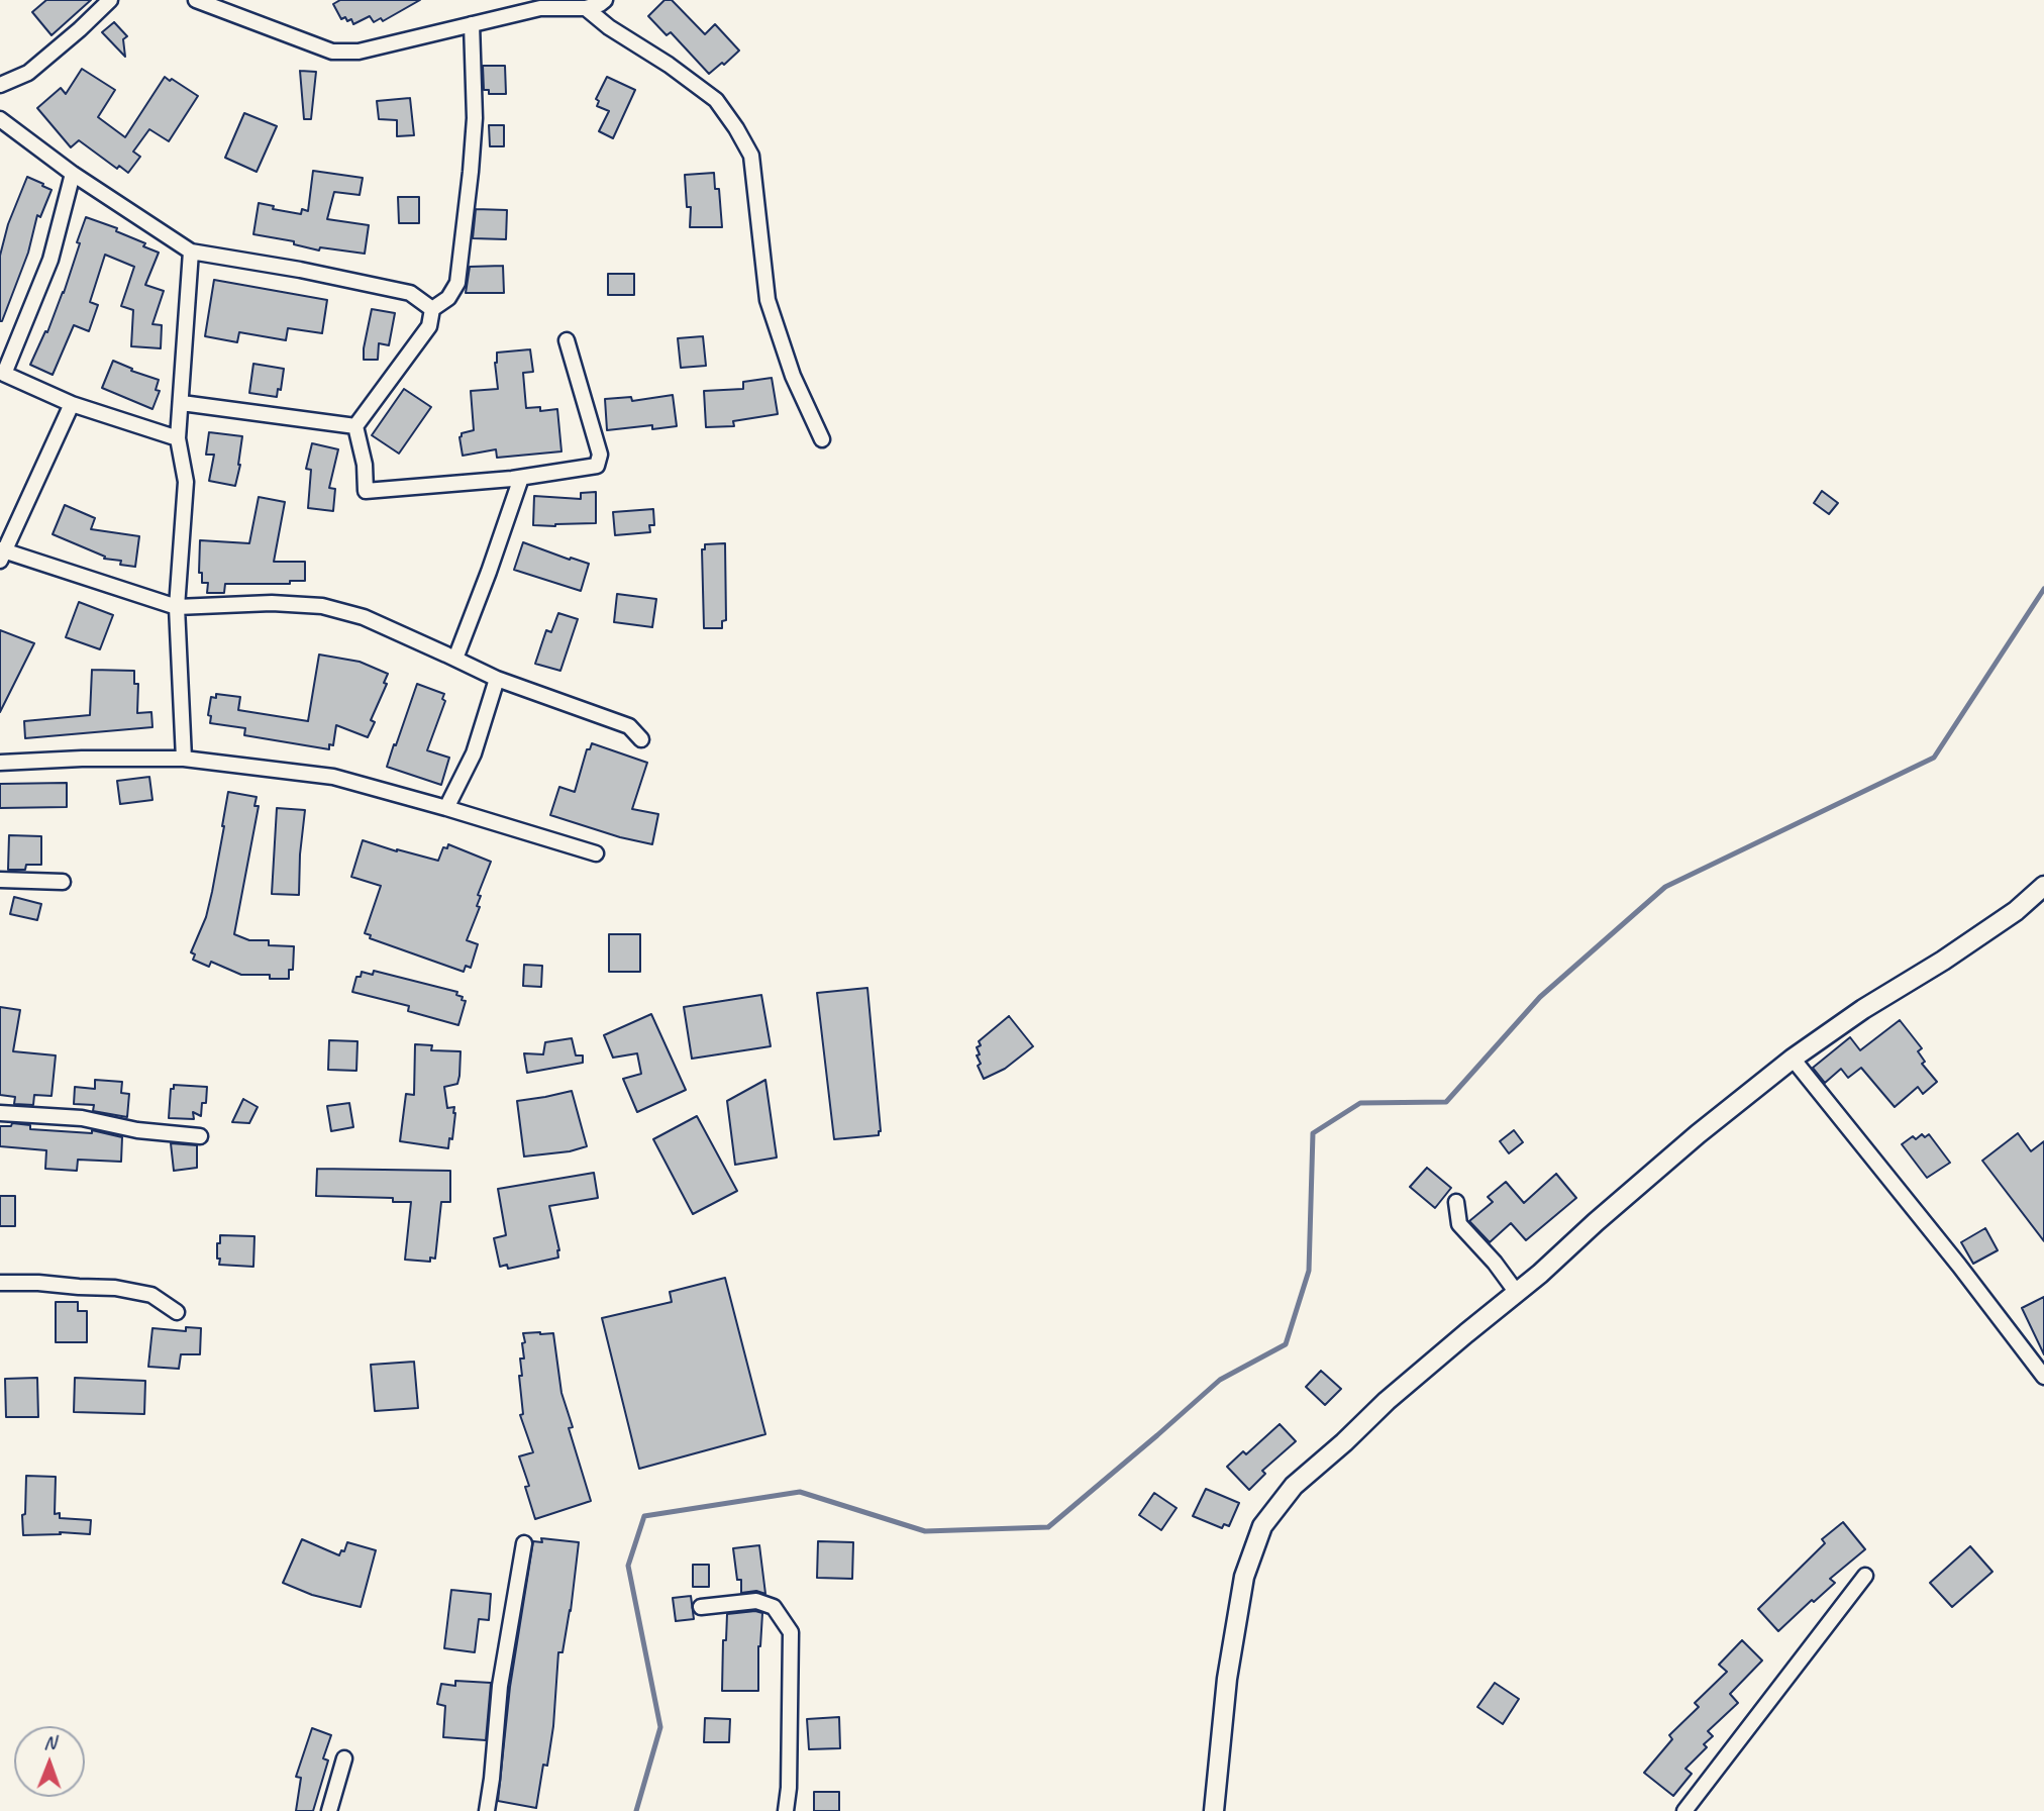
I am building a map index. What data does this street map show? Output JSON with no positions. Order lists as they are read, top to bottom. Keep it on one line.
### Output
{"north":"top"}
